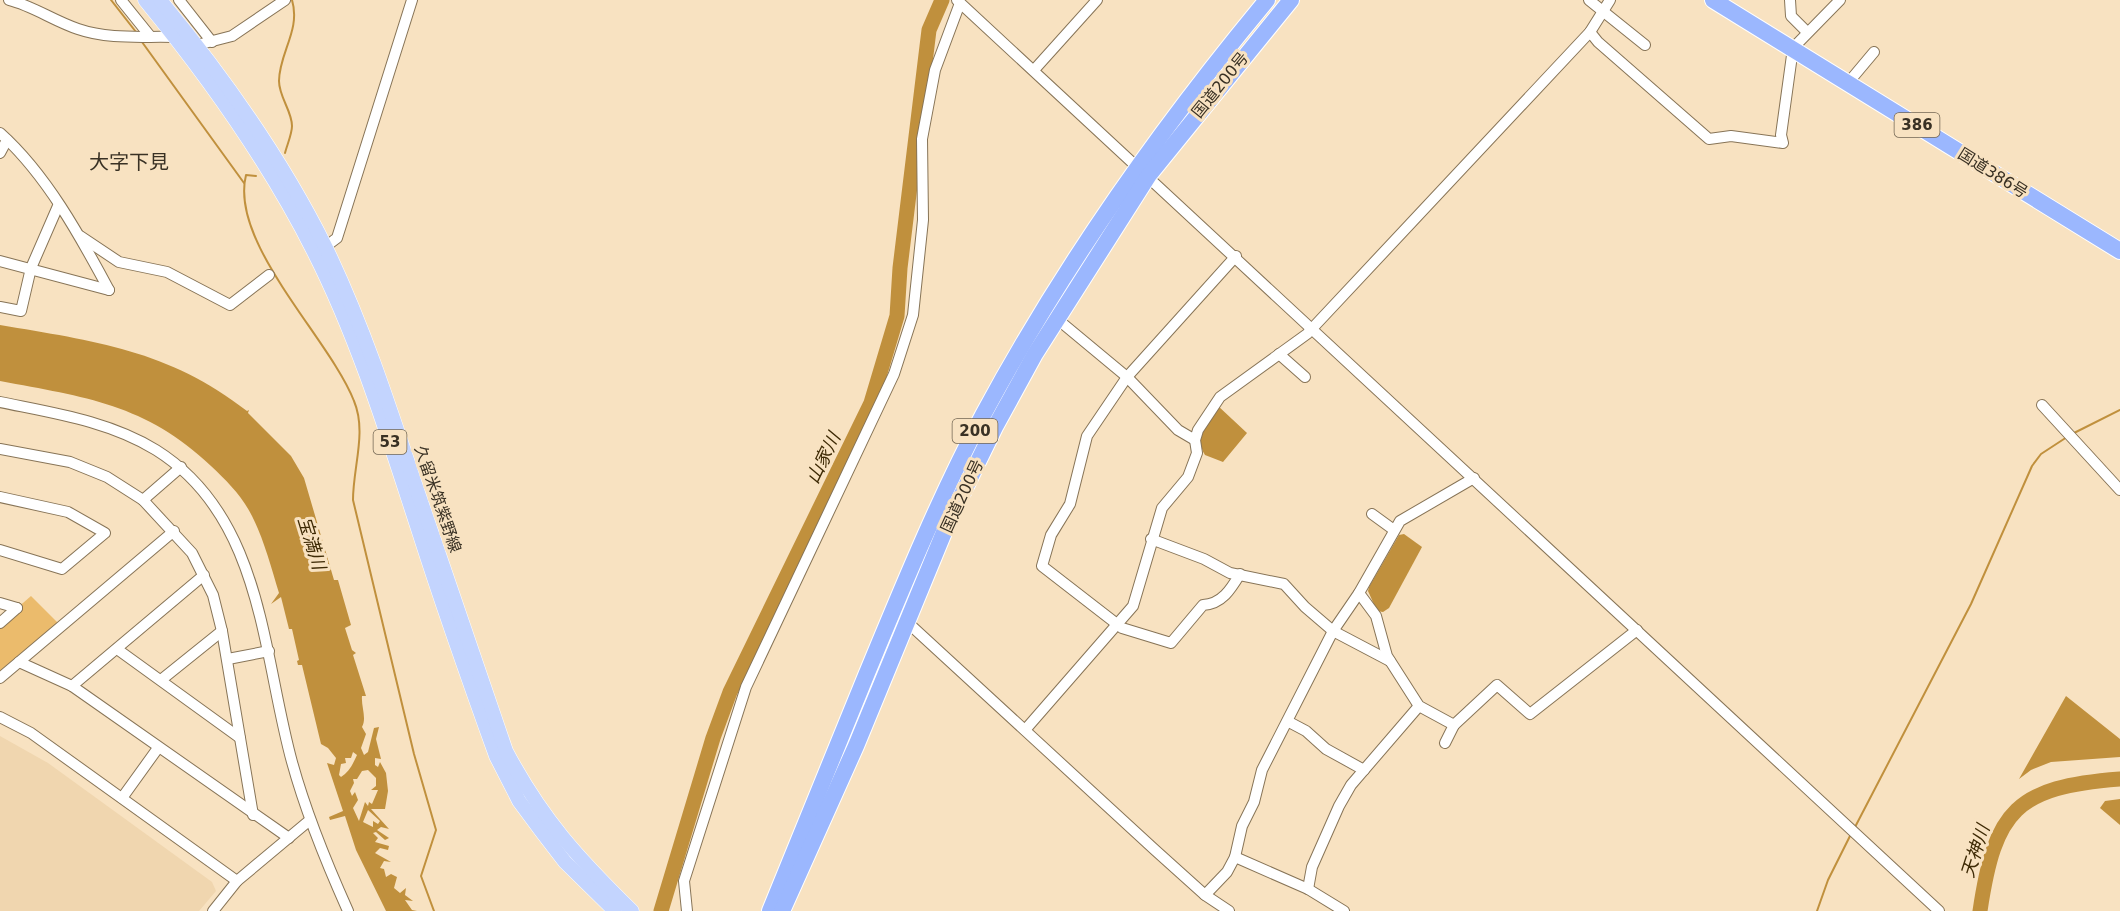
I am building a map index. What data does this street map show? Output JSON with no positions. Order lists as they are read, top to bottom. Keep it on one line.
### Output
{"streets":{"highway":["国道200号","386","国道386号","200"],"main road":["53","久留米筑紫野線"]},"districts":["大字下見"],"water":["山家川","宝満川","天神川"]}
